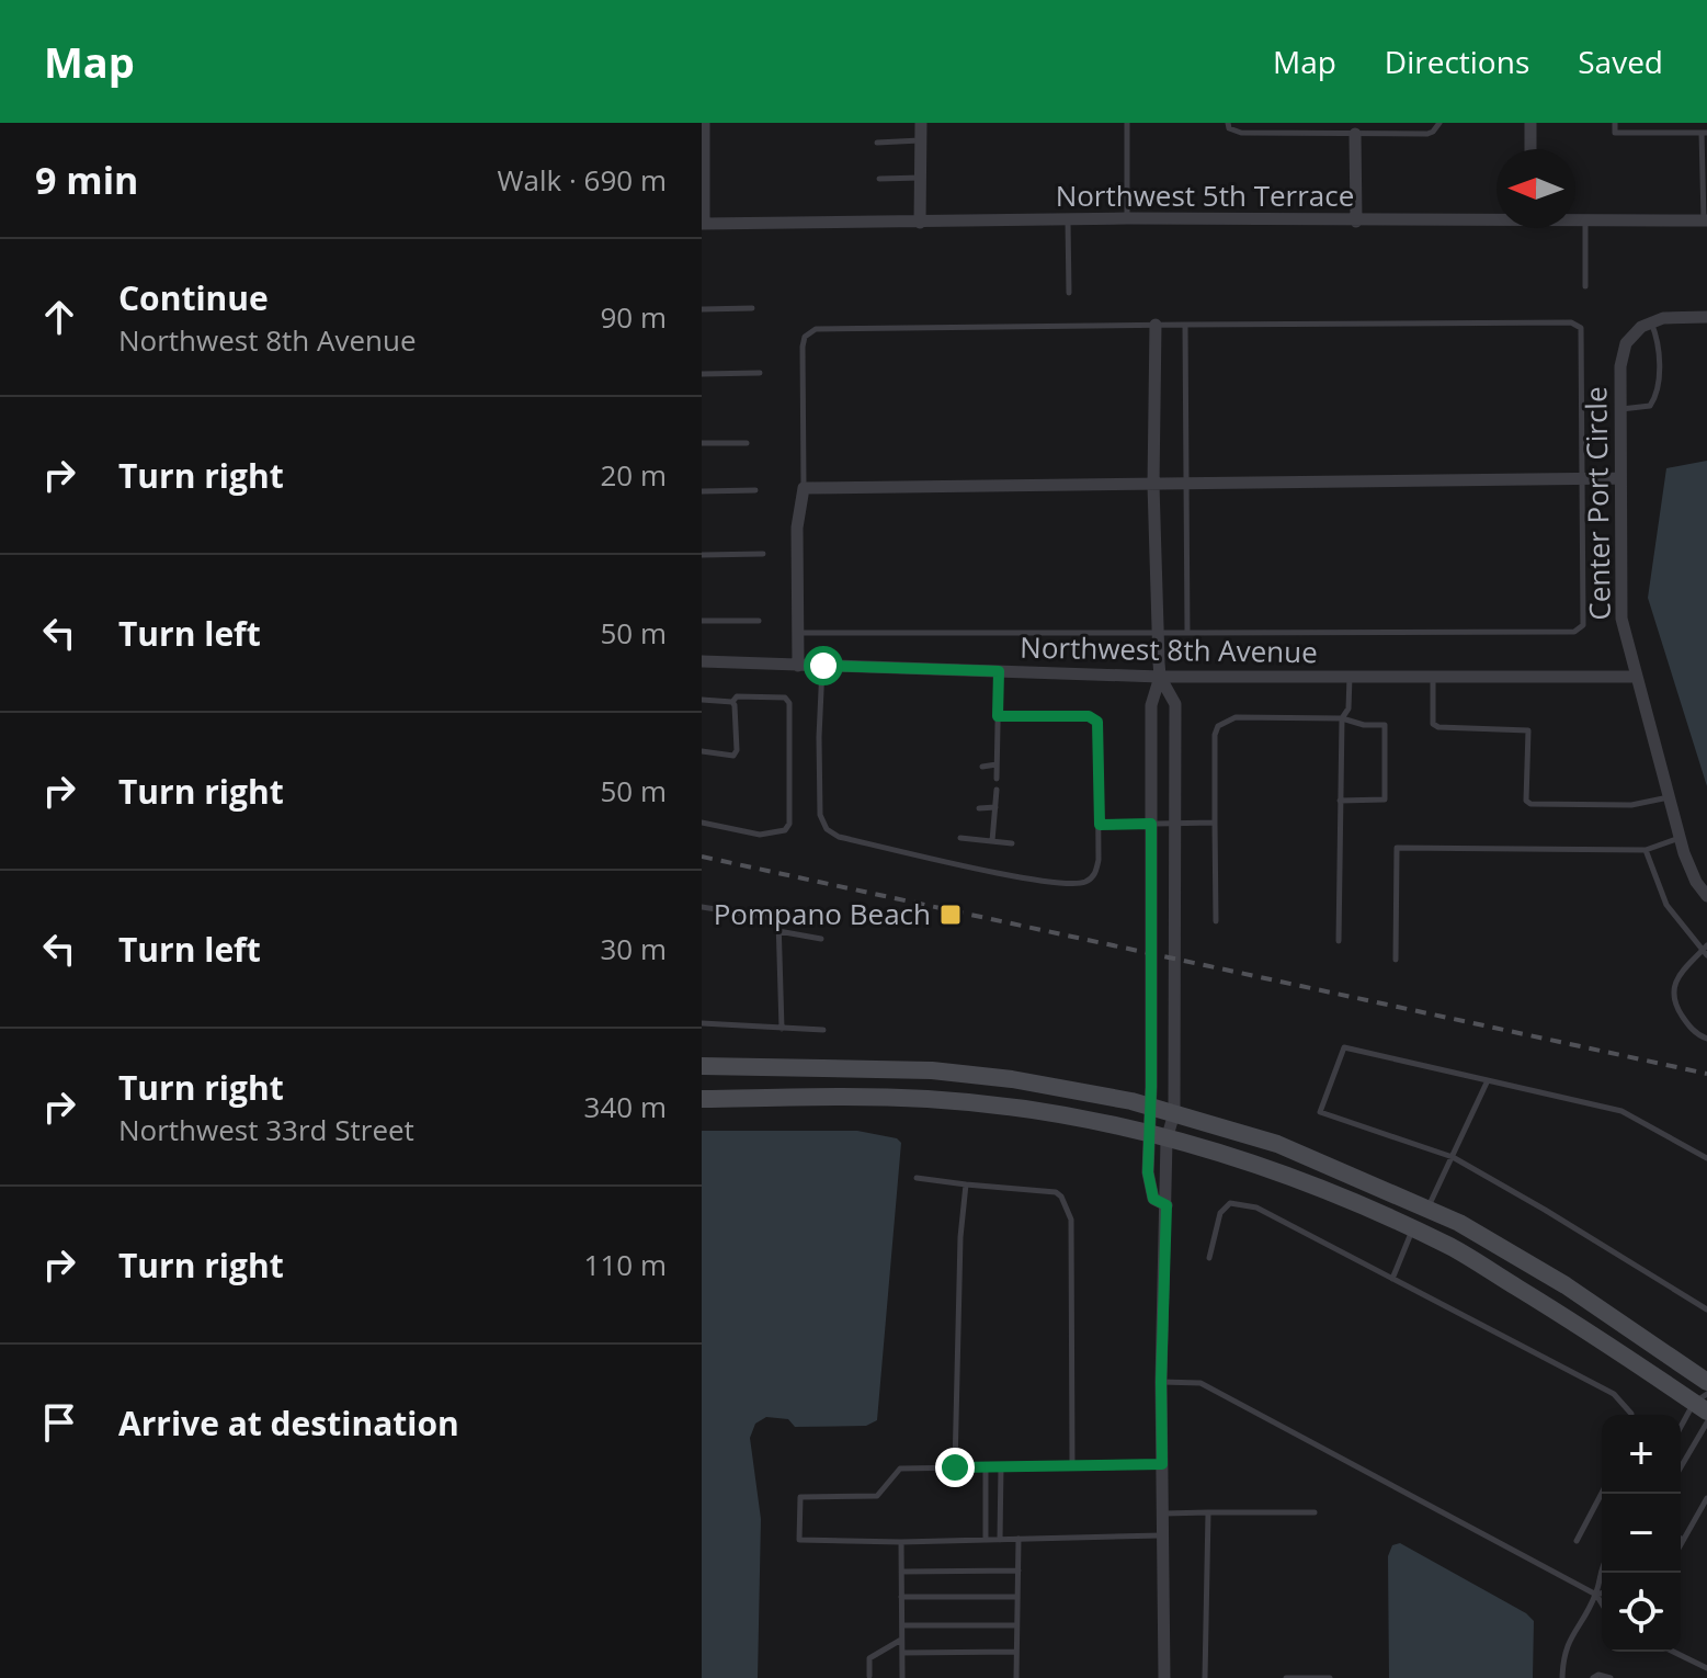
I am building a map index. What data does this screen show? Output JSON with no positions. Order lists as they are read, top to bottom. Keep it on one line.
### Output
{"streets":{"street":["Northwest 5th Terrace","Center Port Circle","Northwest 8th Avenue"]},"crossings":[["Center Port Circle","Northwest 8th Avenue"]],"places":{"transit":["Pompano Beach"]},"north":"left","page":{"header":"Map","nav":["Map","Directions","Saved"],"heading":["9 min","Walk · 690 m"],"list":[["Continue","Northwest 8th Avenue","90 m"],["Turn right","20 m"],["Turn left","50 m"],["Turn right","50 m"],["Turn left","30 m"],["Turn right","Northwest 33rd Street","340 m"],["Turn right","110 m"],"Arrive at destination"],"map_buttons":["+","−"]}}
